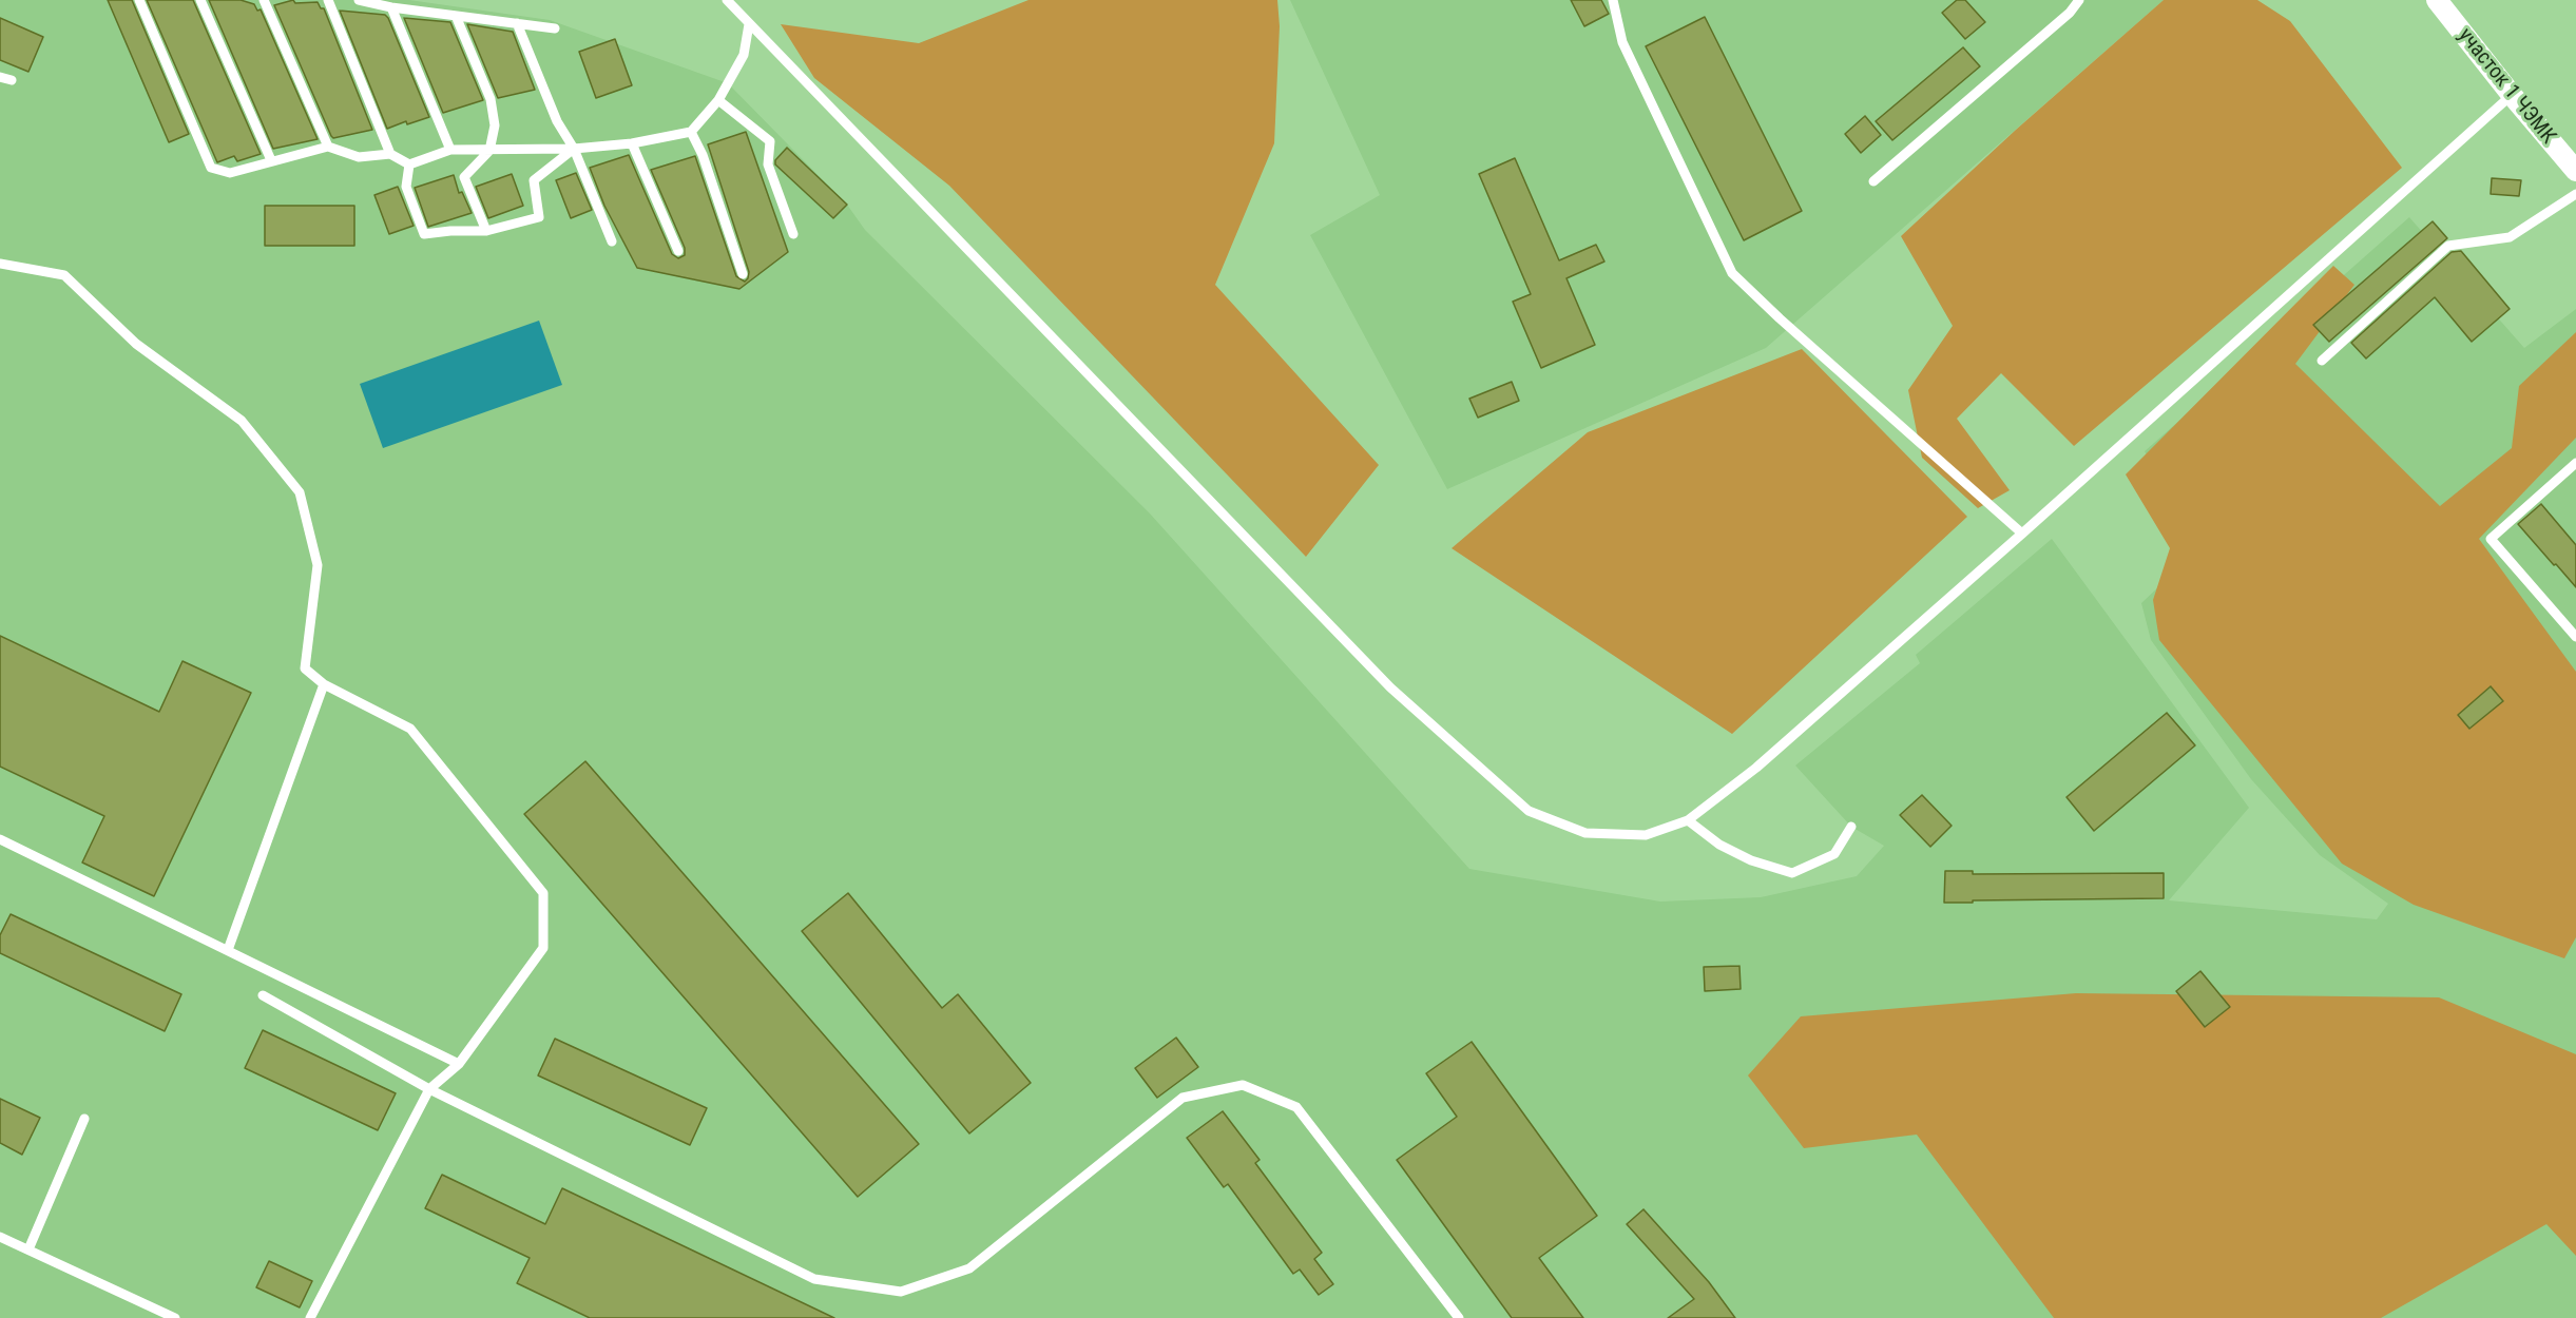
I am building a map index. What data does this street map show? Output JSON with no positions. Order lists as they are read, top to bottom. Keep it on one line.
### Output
{"streets":{"street":["участок 1 ЧЭМК"]}}
